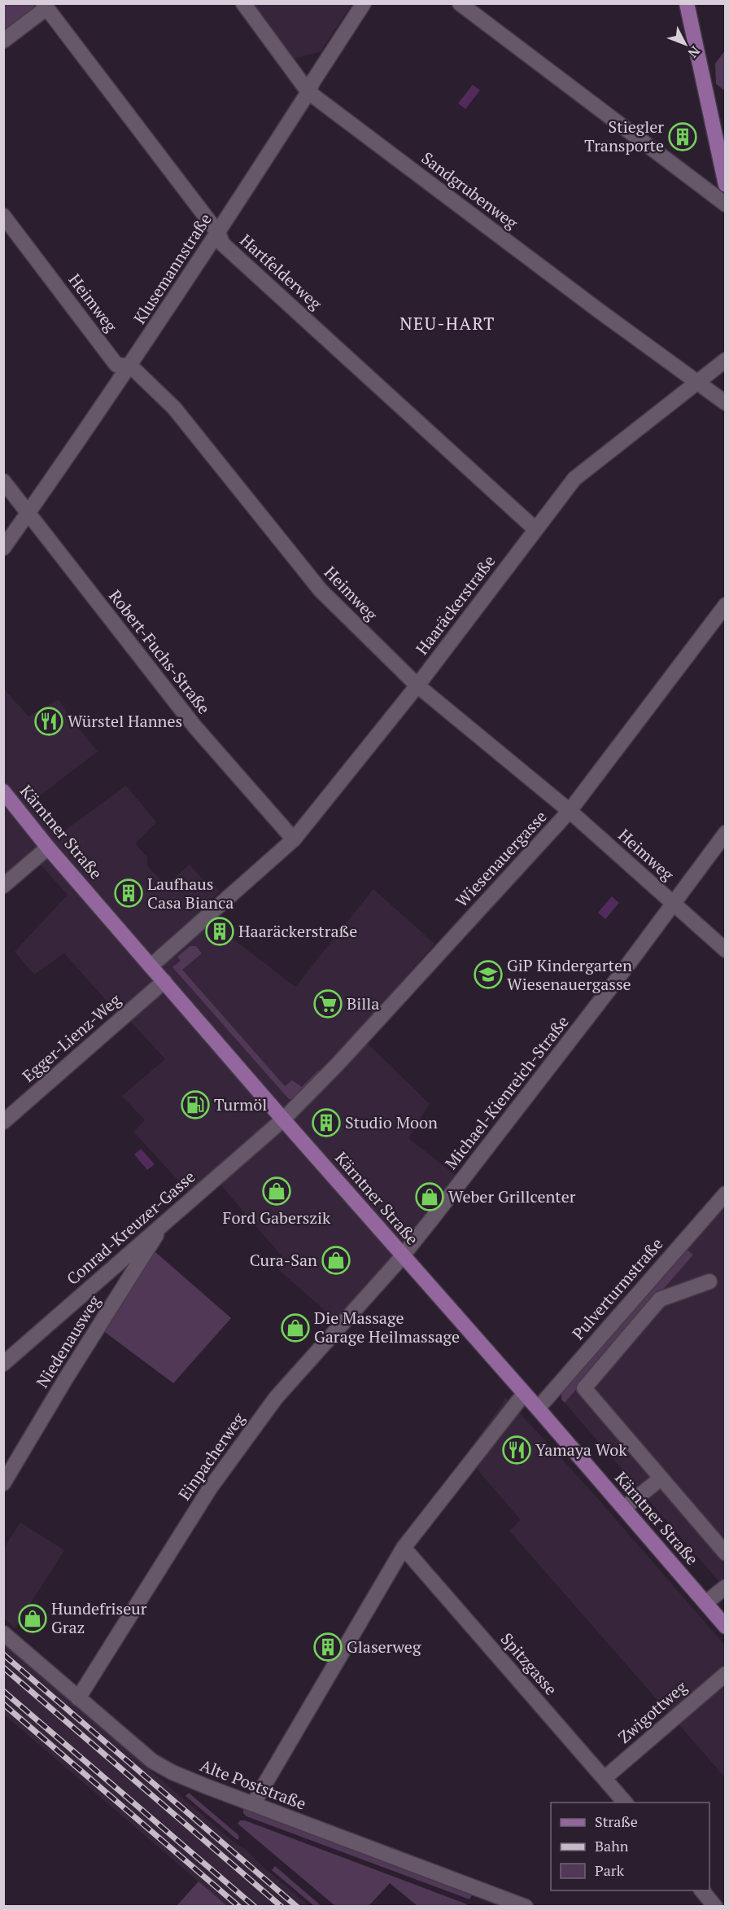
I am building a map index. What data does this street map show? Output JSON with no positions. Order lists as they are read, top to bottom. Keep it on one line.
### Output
{"streets":{"main road":["Kärntner Straße"],"street":["Sandgrubenweg","Klusemannstraße","Hartfelderweg","Heimweg","Haaräckerstraße","Robert-Fuchs-Straße","Wiesenauergasse","Egger-Lienz-Weg","Michael-Kienreich-Straße","Conrad-Kreuzer-Gasse","Pulverturmstraße","Niedenausweg","Einpacherweg","Spitzgasse","Zwigottweg","Alte Poststraße"]},"crossings":[["Sandgrubenweg","Klusemannstraße"],["Sandgrubenweg","Haaräckerstraße"],["Klusemannstraße","Hartfelderweg"],["Klusemannstraße","Heimweg"],["Klusemannstraße","Robert-Fuchs-Straße"],["Hartfelderweg","Haaräckerstraße"],["Heimweg","Haaräckerstraße"],["Heimweg","Wiesenauergasse"],["Heimweg","Michael-Kienreich-Straße"],["Haaräckerstraße","Robert-Fuchs-Straße"],["Haaräckerstraße","Kärntner Straße"],["Kärntner Straße","Wiesenauergasse"],["Kärntner Straße","Egger-Lienz-Weg"],["Kärntner Straße","Michael-Kienreich-Straße"],["Kärntner Straße","Conrad-Kreuzer-Gasse"],["Kärntner Straße","Pulverturmstraße"],["Kärntner Straße","Einpacherweg"],["Wiesenauergasse","Conrad-Kreuzer-Gasse"],["Michael-Kienreich-Straße","Einpacherweg"],["Conrad-Kreuzer-Gasse","Niedenausweg"],["Einpacherweg","Alte Poststraße"],["Spitzgasse","Zwigottweg"]],"districts":["NEU-HART"],"places":{"building":["Stiegler Transporte","Laufhaus Casa Bianca","Haaräckerstraße","Studio Moon","Glaserweg"],"restaurant":["Würstel Hannes","Yamaya Wok"],"school or university":["GiP Kindergarten Wiesenauergasse"],"supermarket":["Billa"],"fuel station":["Turmöl"],"shop":["Ford Gaberszik","Weber Grillcenter","Cura-San","Die Massage Garage Heilmassage","Hundefriseur Graz"]},"legend":["Straße","Bahn","Park"],"north":"bottom right"}
